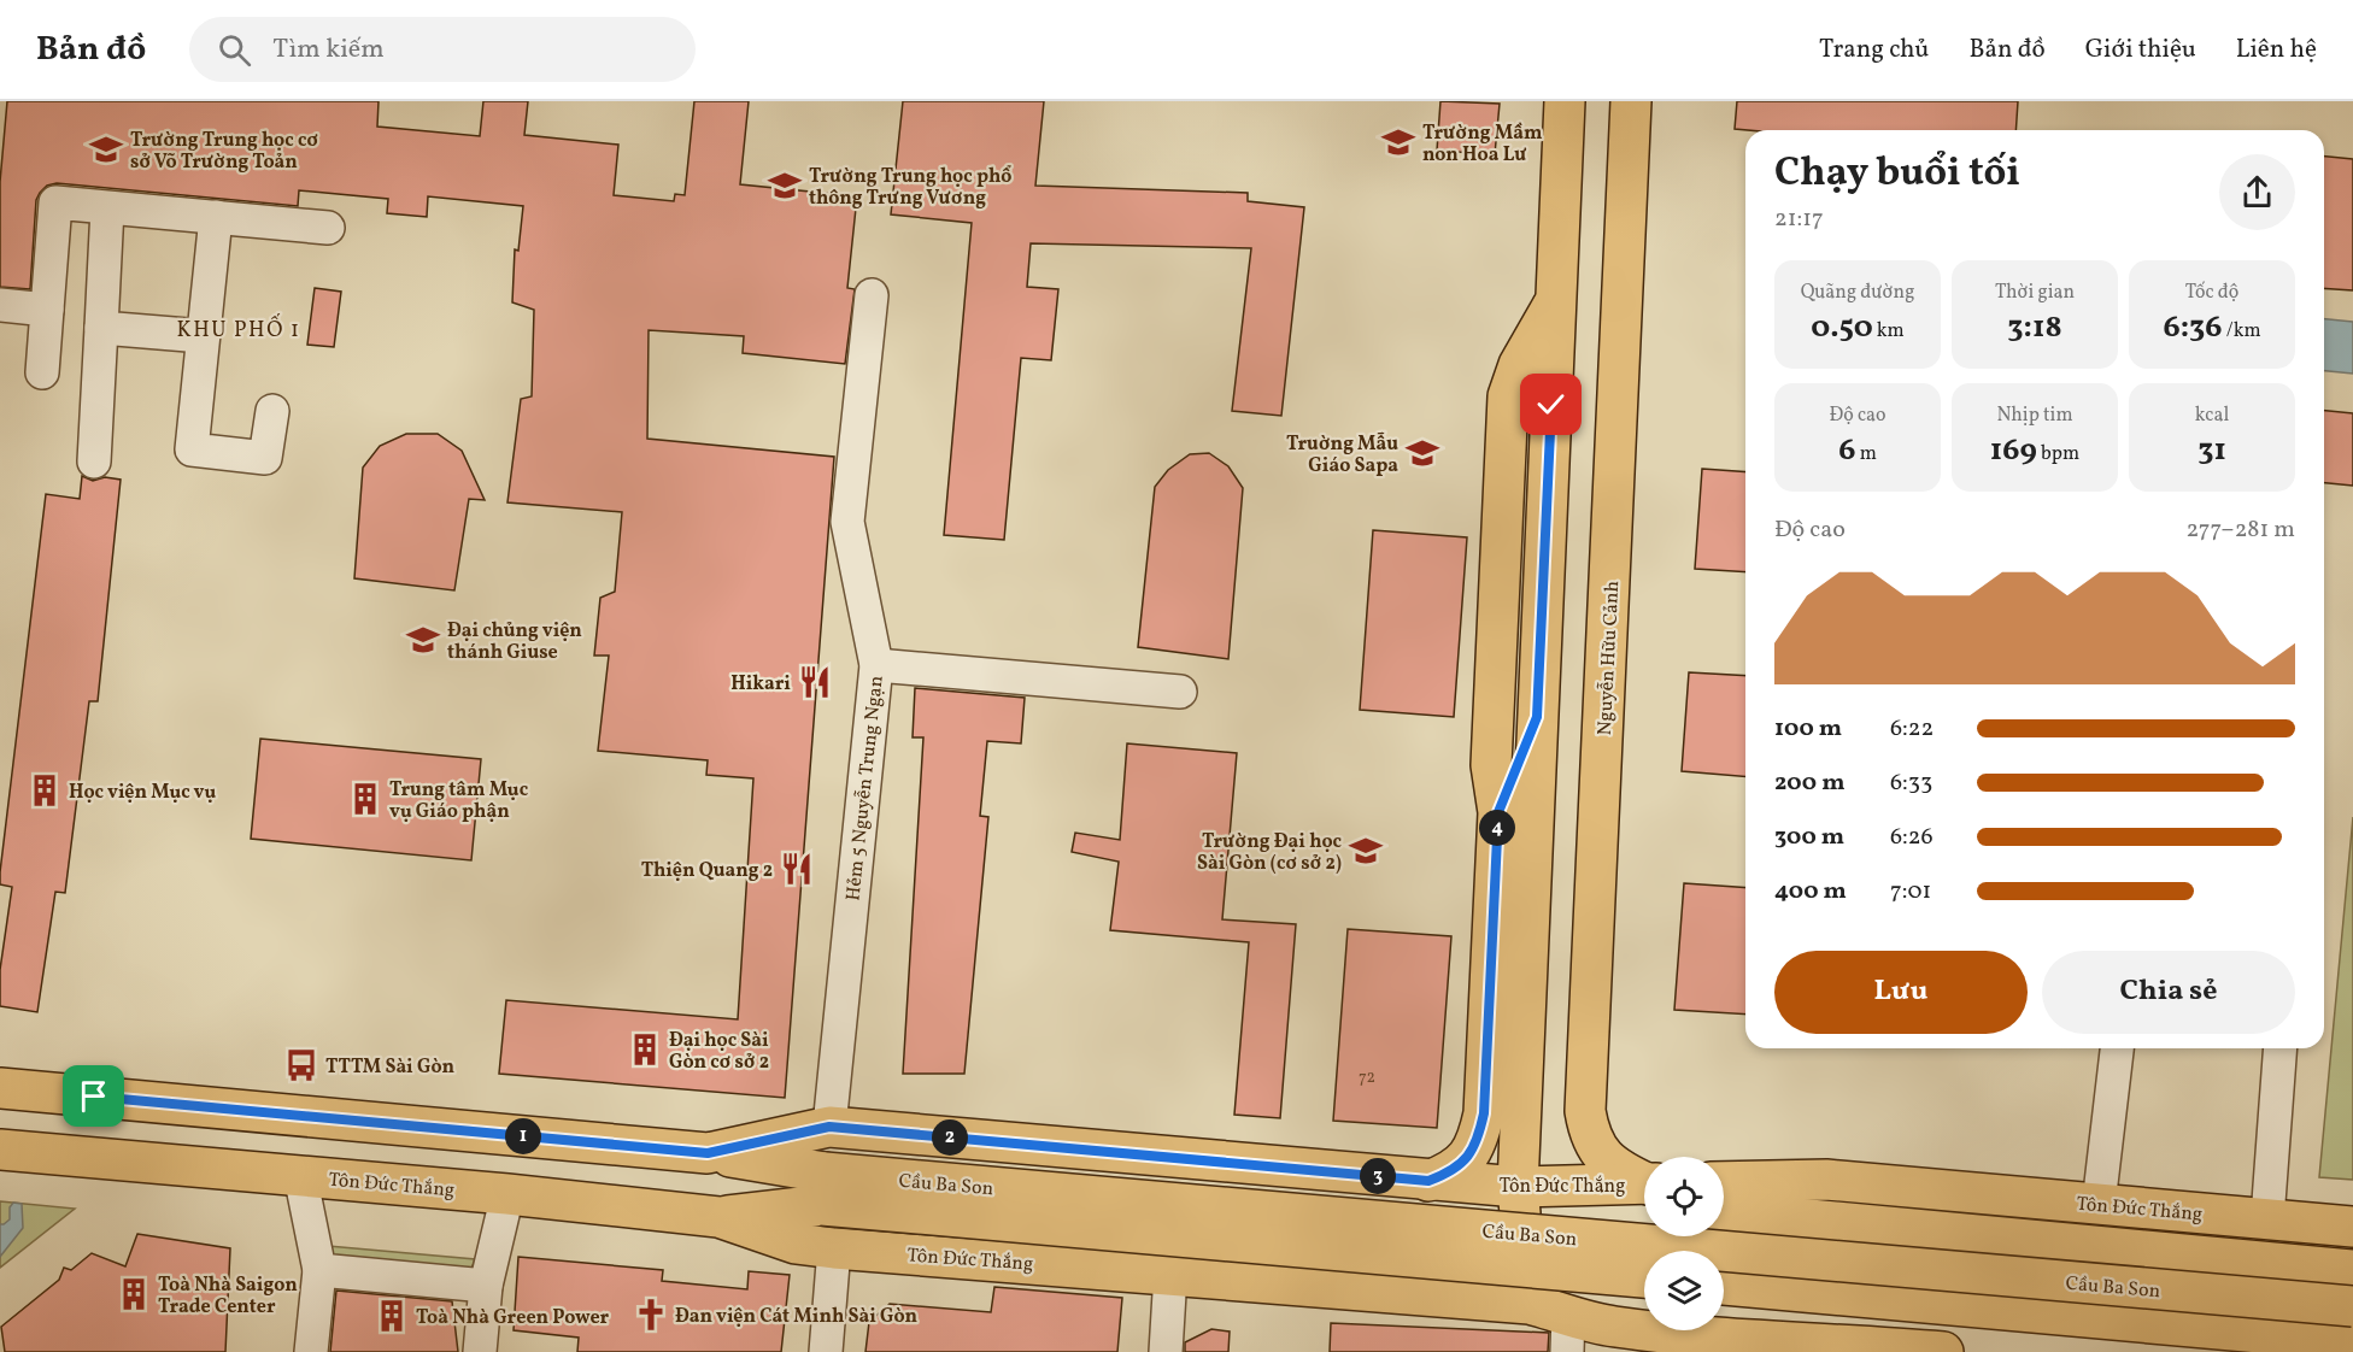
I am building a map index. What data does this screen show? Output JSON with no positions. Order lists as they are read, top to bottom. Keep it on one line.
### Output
{"streets":{"main road":["Nguyễn Hữu Cảnh","Tôn Đức Thắng","Cầu Ba Son"],"street":["Hẻm 5 Nguyễn Trung Ngạn"]},"crossings":[["Hẻm 5 Nguyễn Trung Ngạn","Tôn Đức Thắng"],["Tôn Đức Thắng","Cầu Ba Son"]],"districts":["KHU PHỐ 1"],"places":{"school or university":["Trường Mầm non Hoa Lư","Trường Trung học cơ sở Võ Trường Toản","Trường Trung học phổ thông Trưng Vương","Truờng Mẫu Giáo Sapa","Đại chủng viện thánh Giuse","Trường Đại học Sài Gòn (cơ sở 2)"],"restaurant":["Hikari","Thiện Quang 2"],"building":["Học viện Mục vụ","Trung tâm Mục vụ Giáo phận","Đại học Sài Gòn cơ sở 2","Toà Nhà Saigon Trade Center","Toà Nhà Green Power"],"bus stop":["TTTM Sài Gòn"],"church":["Đan viện Cát Minh Sài Gòn"]},"house_numbers":["72"],"page":{"header":"Bản đồ","search":"Tìm kiếm","nav":["Trang chủ","Bản đồ","Giới thiệu","Liên hệ"],"heading":["Chạy buổi tối","21:17"],"stats":[["Quãng đường","0.50 km"],["Thời gian","3:18"],["Tốc độ","6:36 /km"],["Độ cao","6 m"],["Nhịp tim","169 bpm"],["kcal","31"]],"chart":["Độ cao","277–281 m"],"list":[{"name":"100 m","note":"6:22"},{"name":"200 m","note":"6:33"},{"name":"300 m","note":"6:26"},{"name":"400 m","note":"7:01"}],"pins":["4","1","2","3"],"buttons":["Lưu","Chia sẻ"]}}
